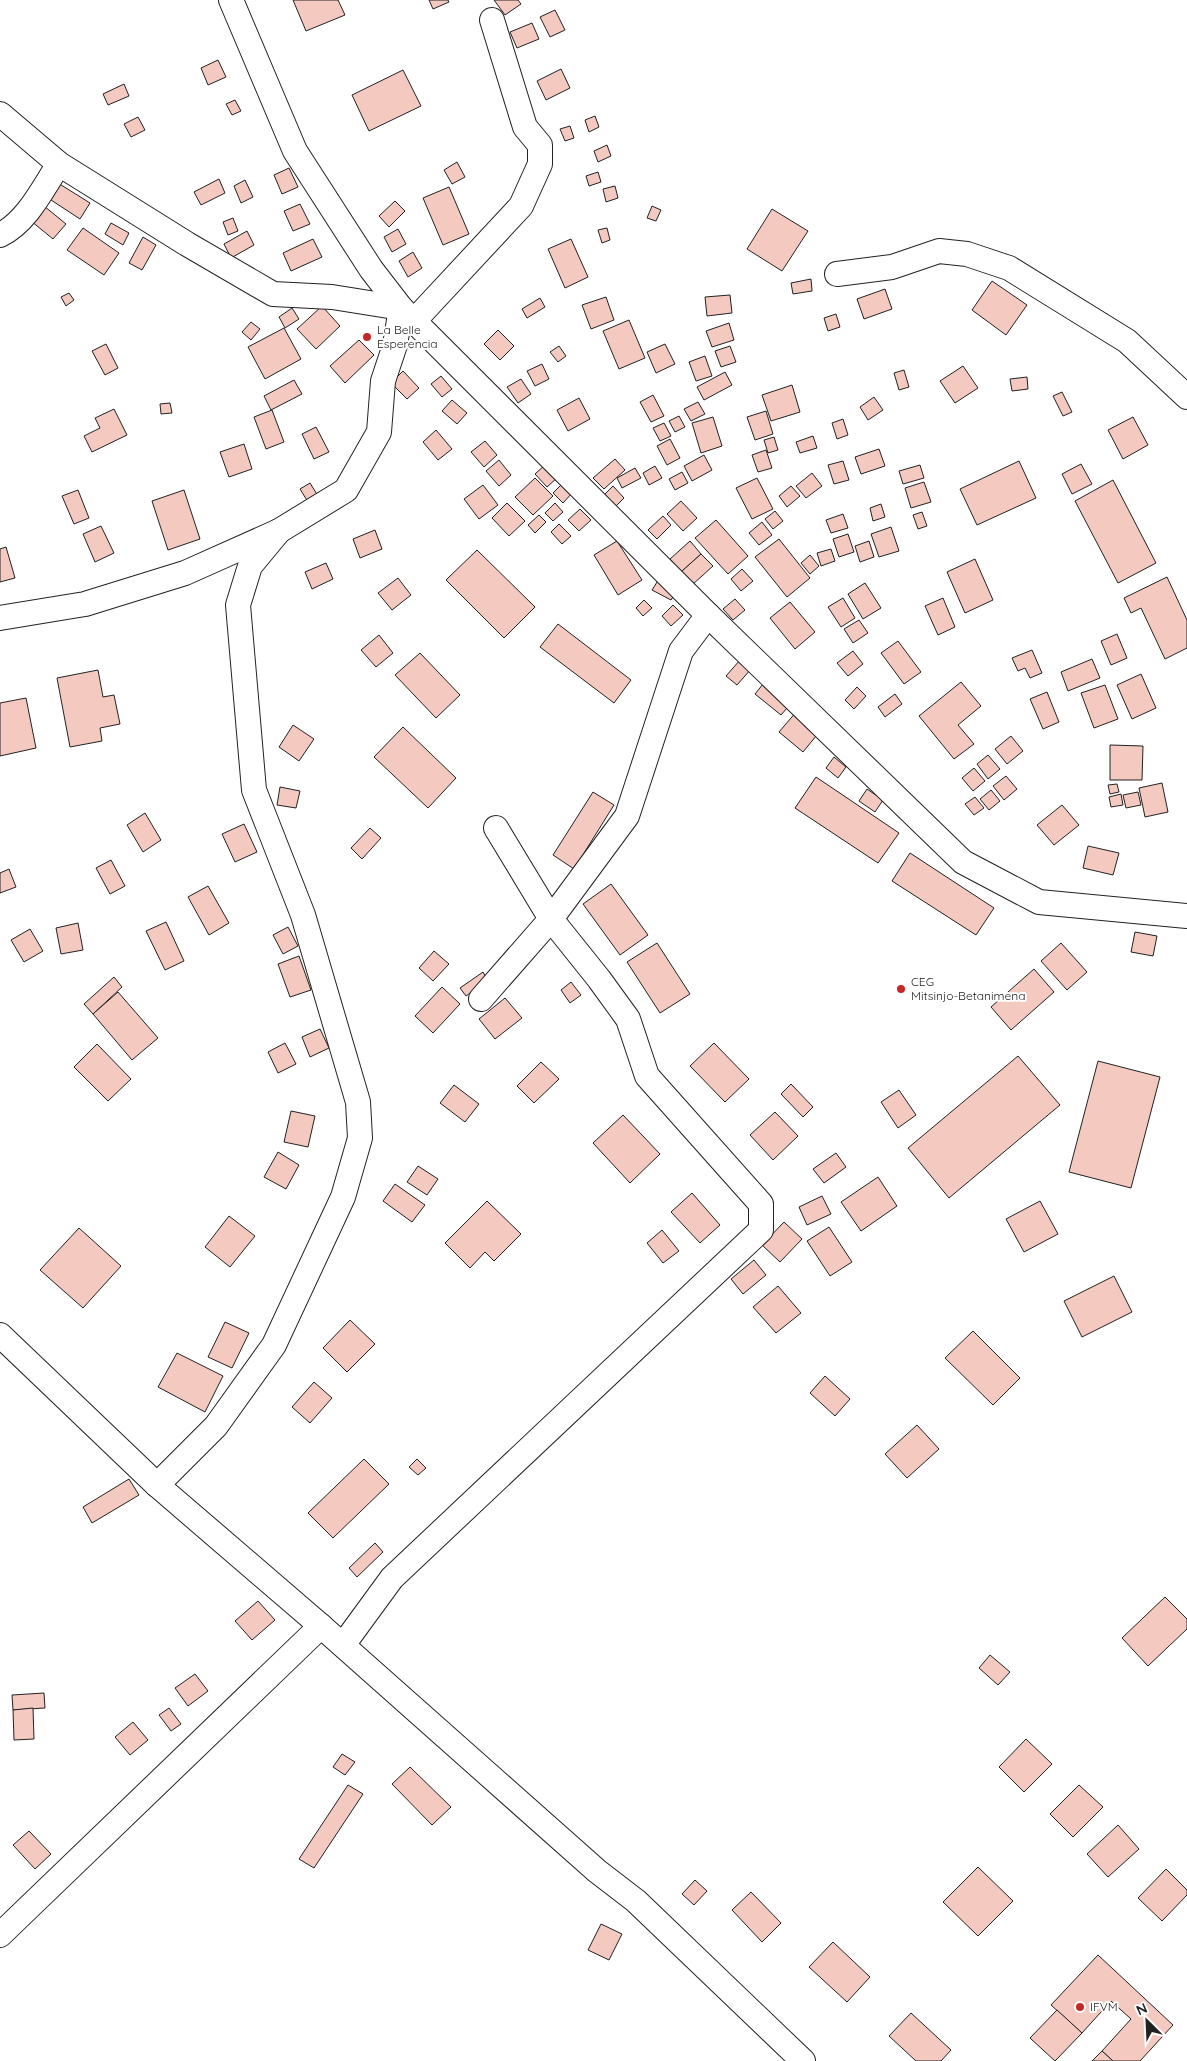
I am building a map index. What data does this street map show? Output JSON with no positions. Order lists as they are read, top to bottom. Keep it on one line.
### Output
{"places":["La Belle Esperencia","CEG Mitsinjo-Betanimena","IFVM"],"north":"top left"}
